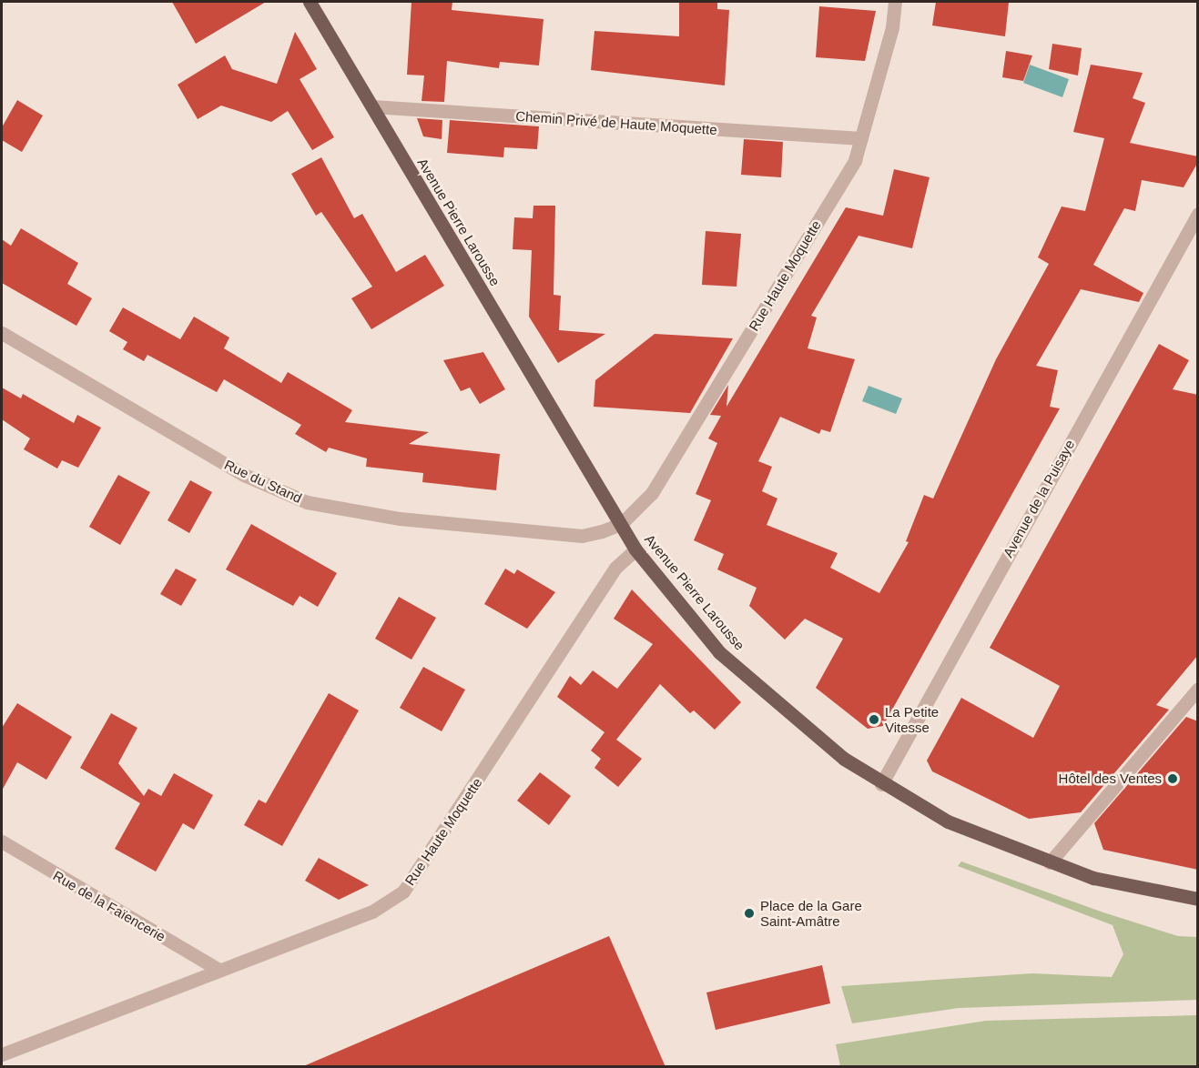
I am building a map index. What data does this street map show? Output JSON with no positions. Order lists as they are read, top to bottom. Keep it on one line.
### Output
{"streets":{"main road":["Avenue Pierre Larousse"],"street":["Chemin Privé de Haute Moquette","Rue Haute Moquette","Rue du Stand","Avenue de la Puisaye","Rue de la Faïencerie"]},"crossings":[["Chemin Privé de Haute Moquette","Avenue Pierre Larousse"],["Chemin Privé de Haute Moquette","Rue Haute Moquette"],["Avenue Pierre Larousse","Rue Haute Moquette"],["Avenue Pierre Larousse","Rue du Stand"],["Avenue Pierre Larousse","Avenue de la Puisaye"],["Rue Haute Moquette","Rue du Stand"],["Rue Haute Moquette","Rue de la Faïencerie"]],"places":["La Petite Vitesse","Hôtel des Ventes","Place de la Gare Saint-Amâtre"]}
